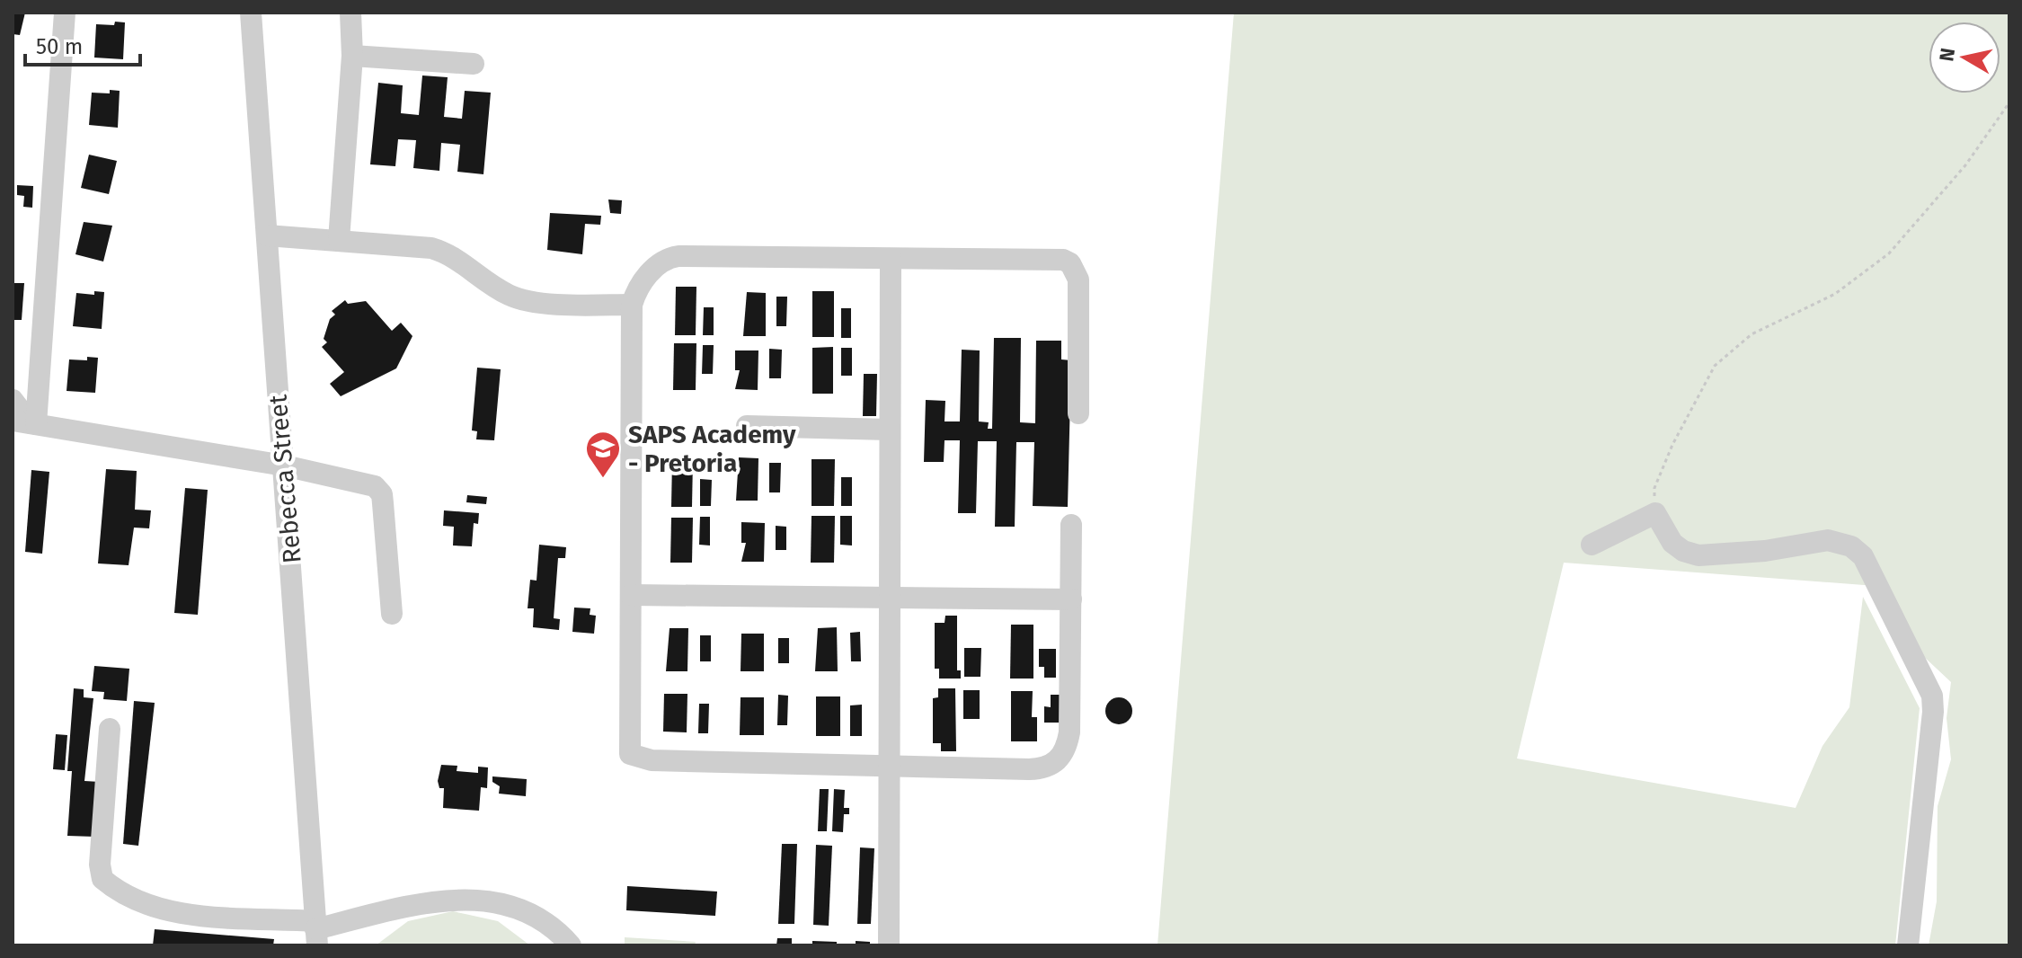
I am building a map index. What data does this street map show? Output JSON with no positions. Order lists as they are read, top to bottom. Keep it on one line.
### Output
{"streets":{"street":["Rebecca Street"]},"places":{"school or university":["SAPS Academy - Pretoria"]},"scale_bar":"50 m","north":"left"}
